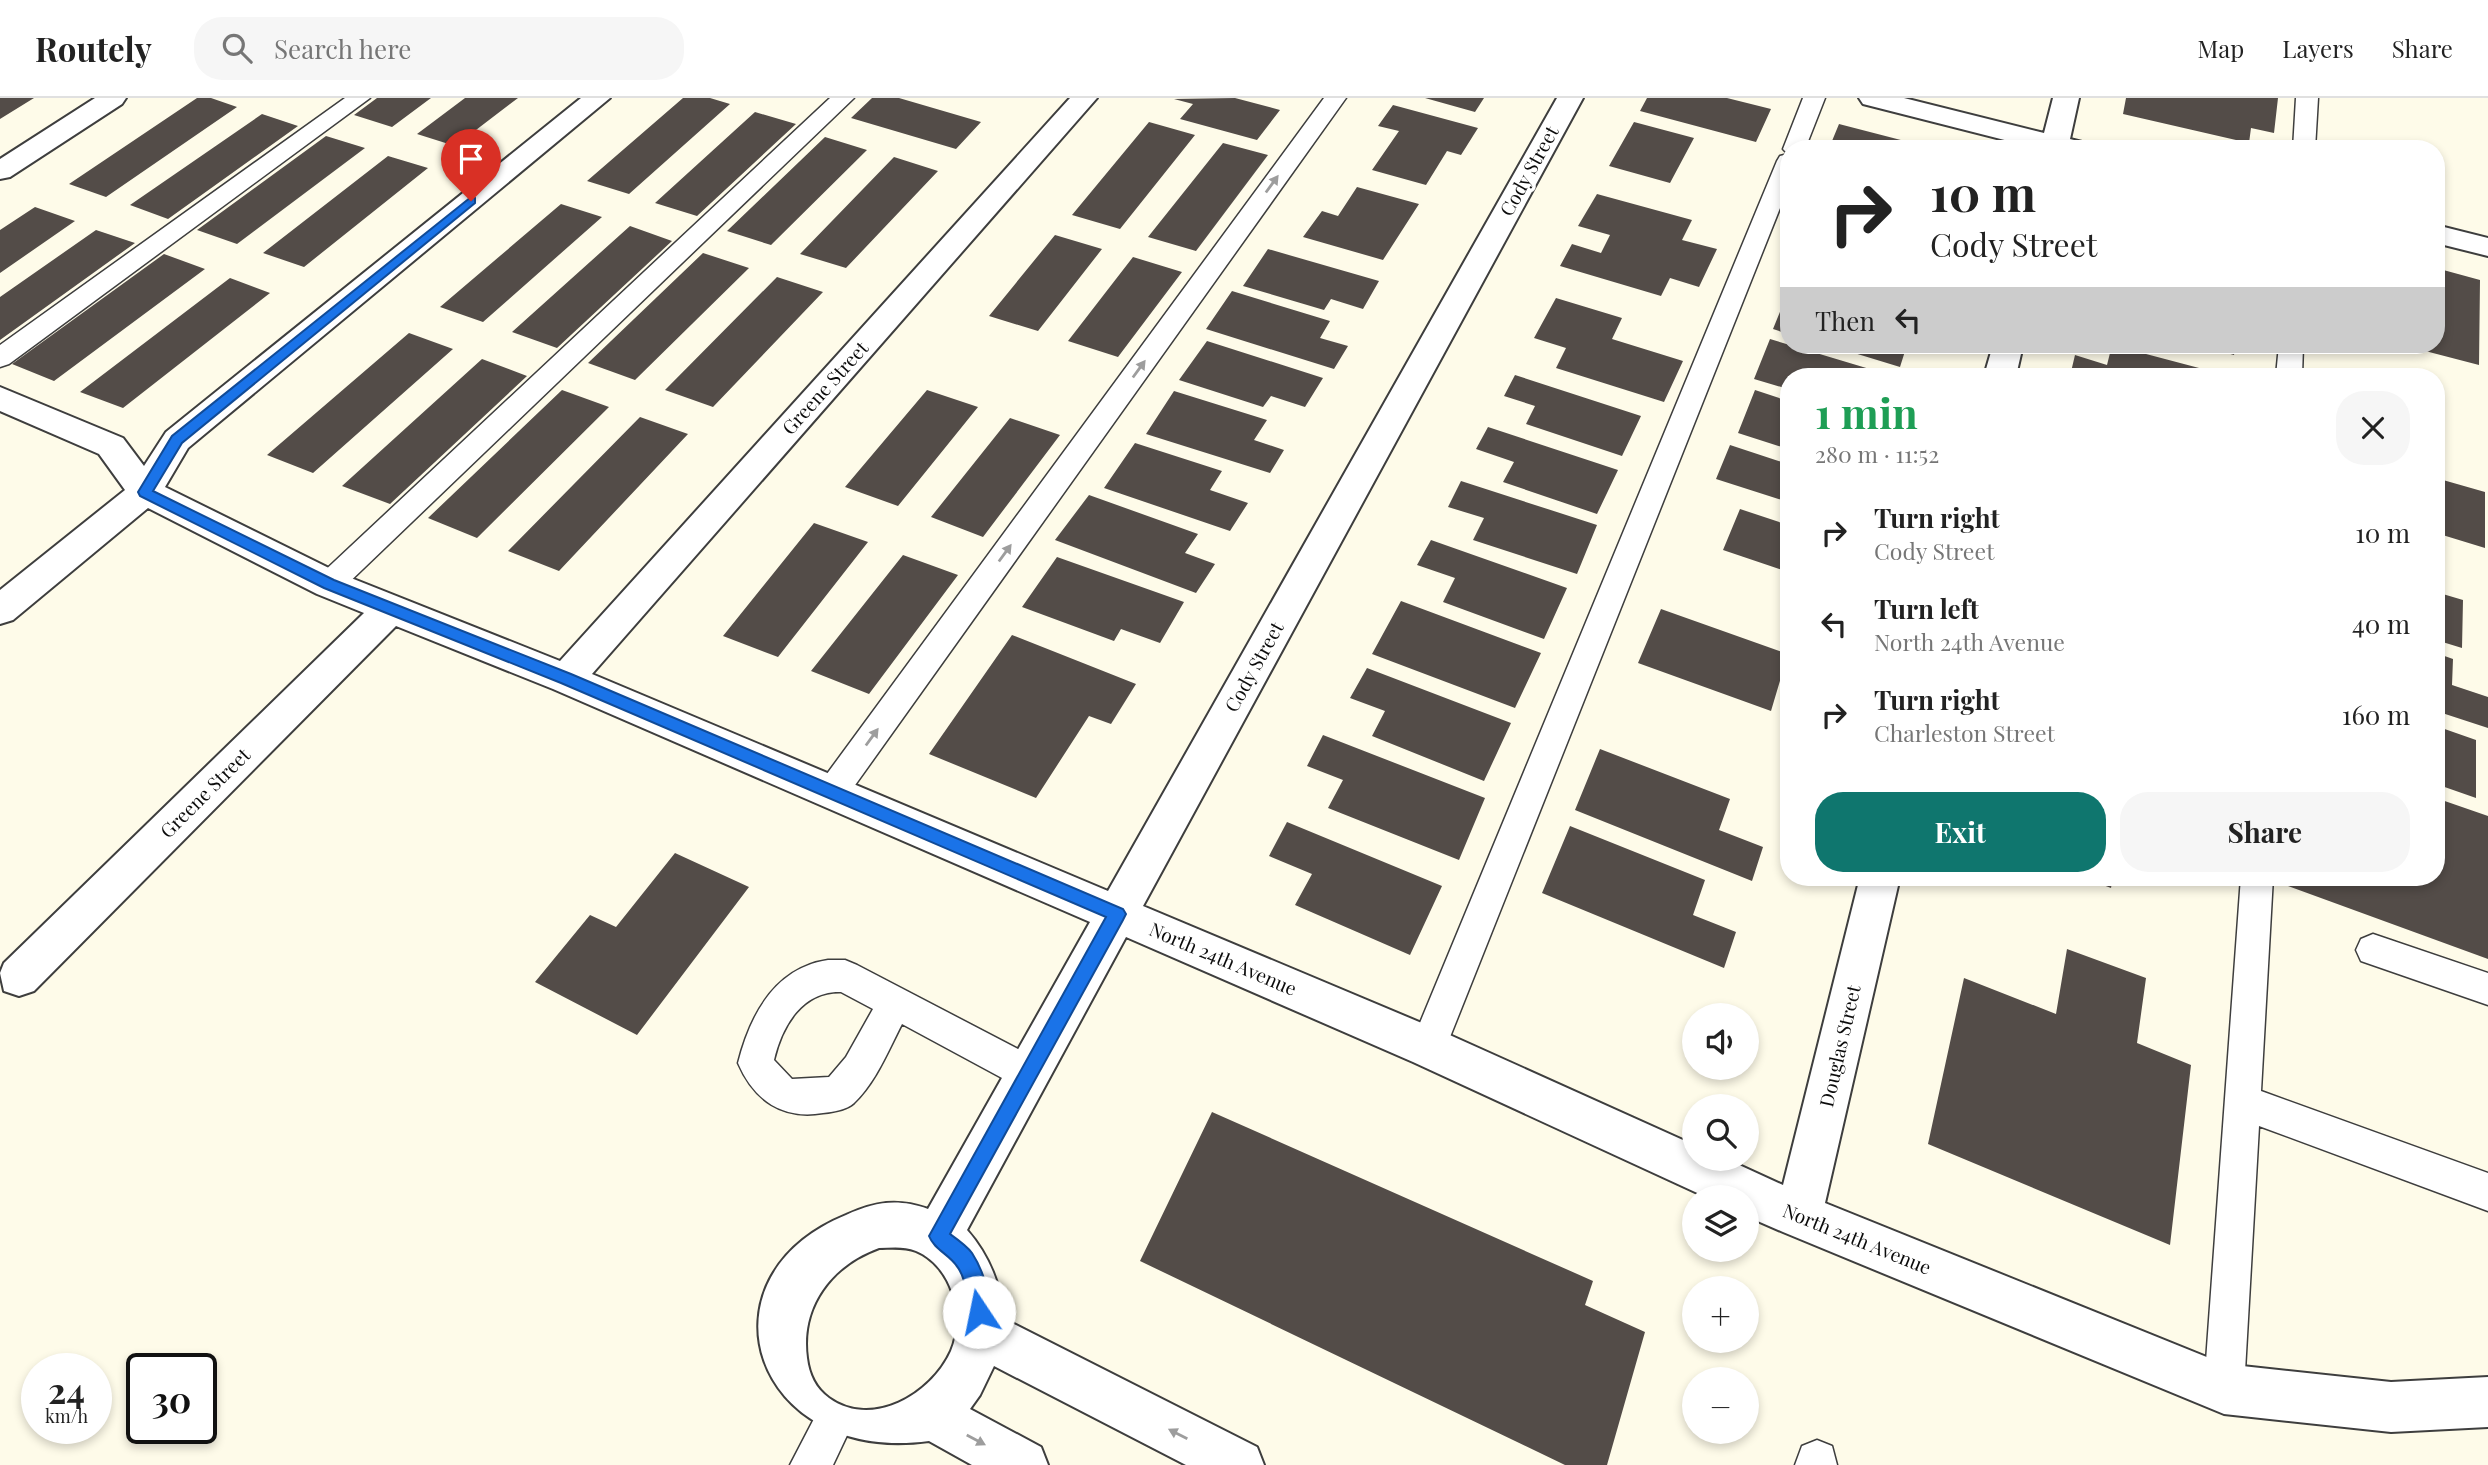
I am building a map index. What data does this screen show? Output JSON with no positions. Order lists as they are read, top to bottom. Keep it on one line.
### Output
{"streets":{"street":["Cody Street","Greene Street","North 24th Avenue","Douglas Street"]},"crossings":[["Cody Street","North 24th Avenue"],["Greene Street","North 24th Avenue"],["North 24th Avenue","Douglas Street"]],"page":{"header":"Routely","search":"Search here","nav":["Map","Layers","Share"],"turn":["10 m","Cody Street"],"then":"Then","heading":["1 min","280 m · 11:52"],"list":[{"name":"Turn right","note":"Cody Street","value":"10 m"},{"name":"Turn left","note":"North 24th Avenue","value":"40 m"},{"name":"Turn right","note":"Charleston Street","value":"160 m"}],"buttons":["Exit","Share"],"map_buttons":["+","−"],"speed":"24 km/h","limit":"30"}}
